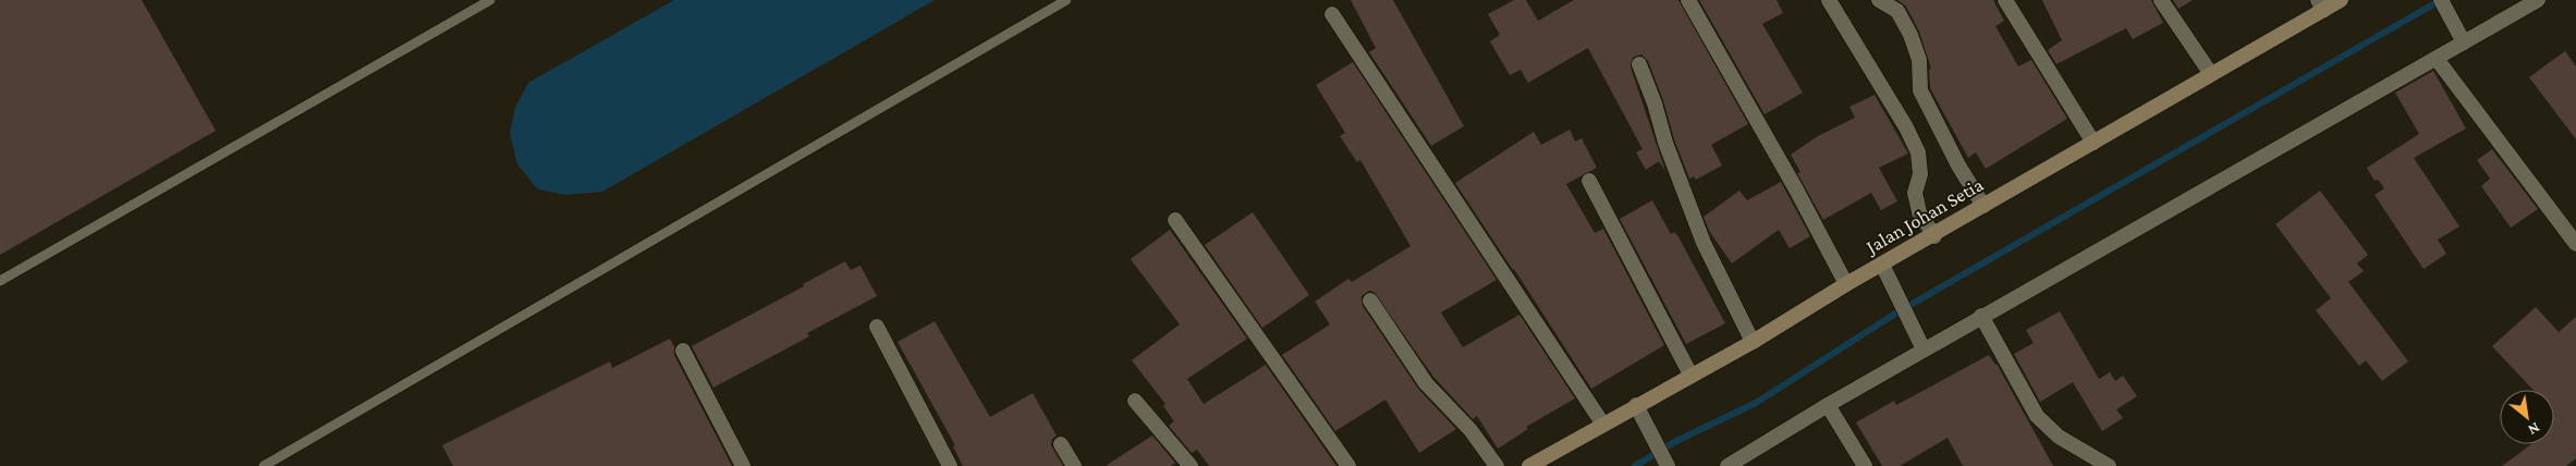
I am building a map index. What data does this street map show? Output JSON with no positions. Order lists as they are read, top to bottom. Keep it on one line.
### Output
{"streets":{"main road":["Jalan Johan Setia"]},"north":"bottom right"}
